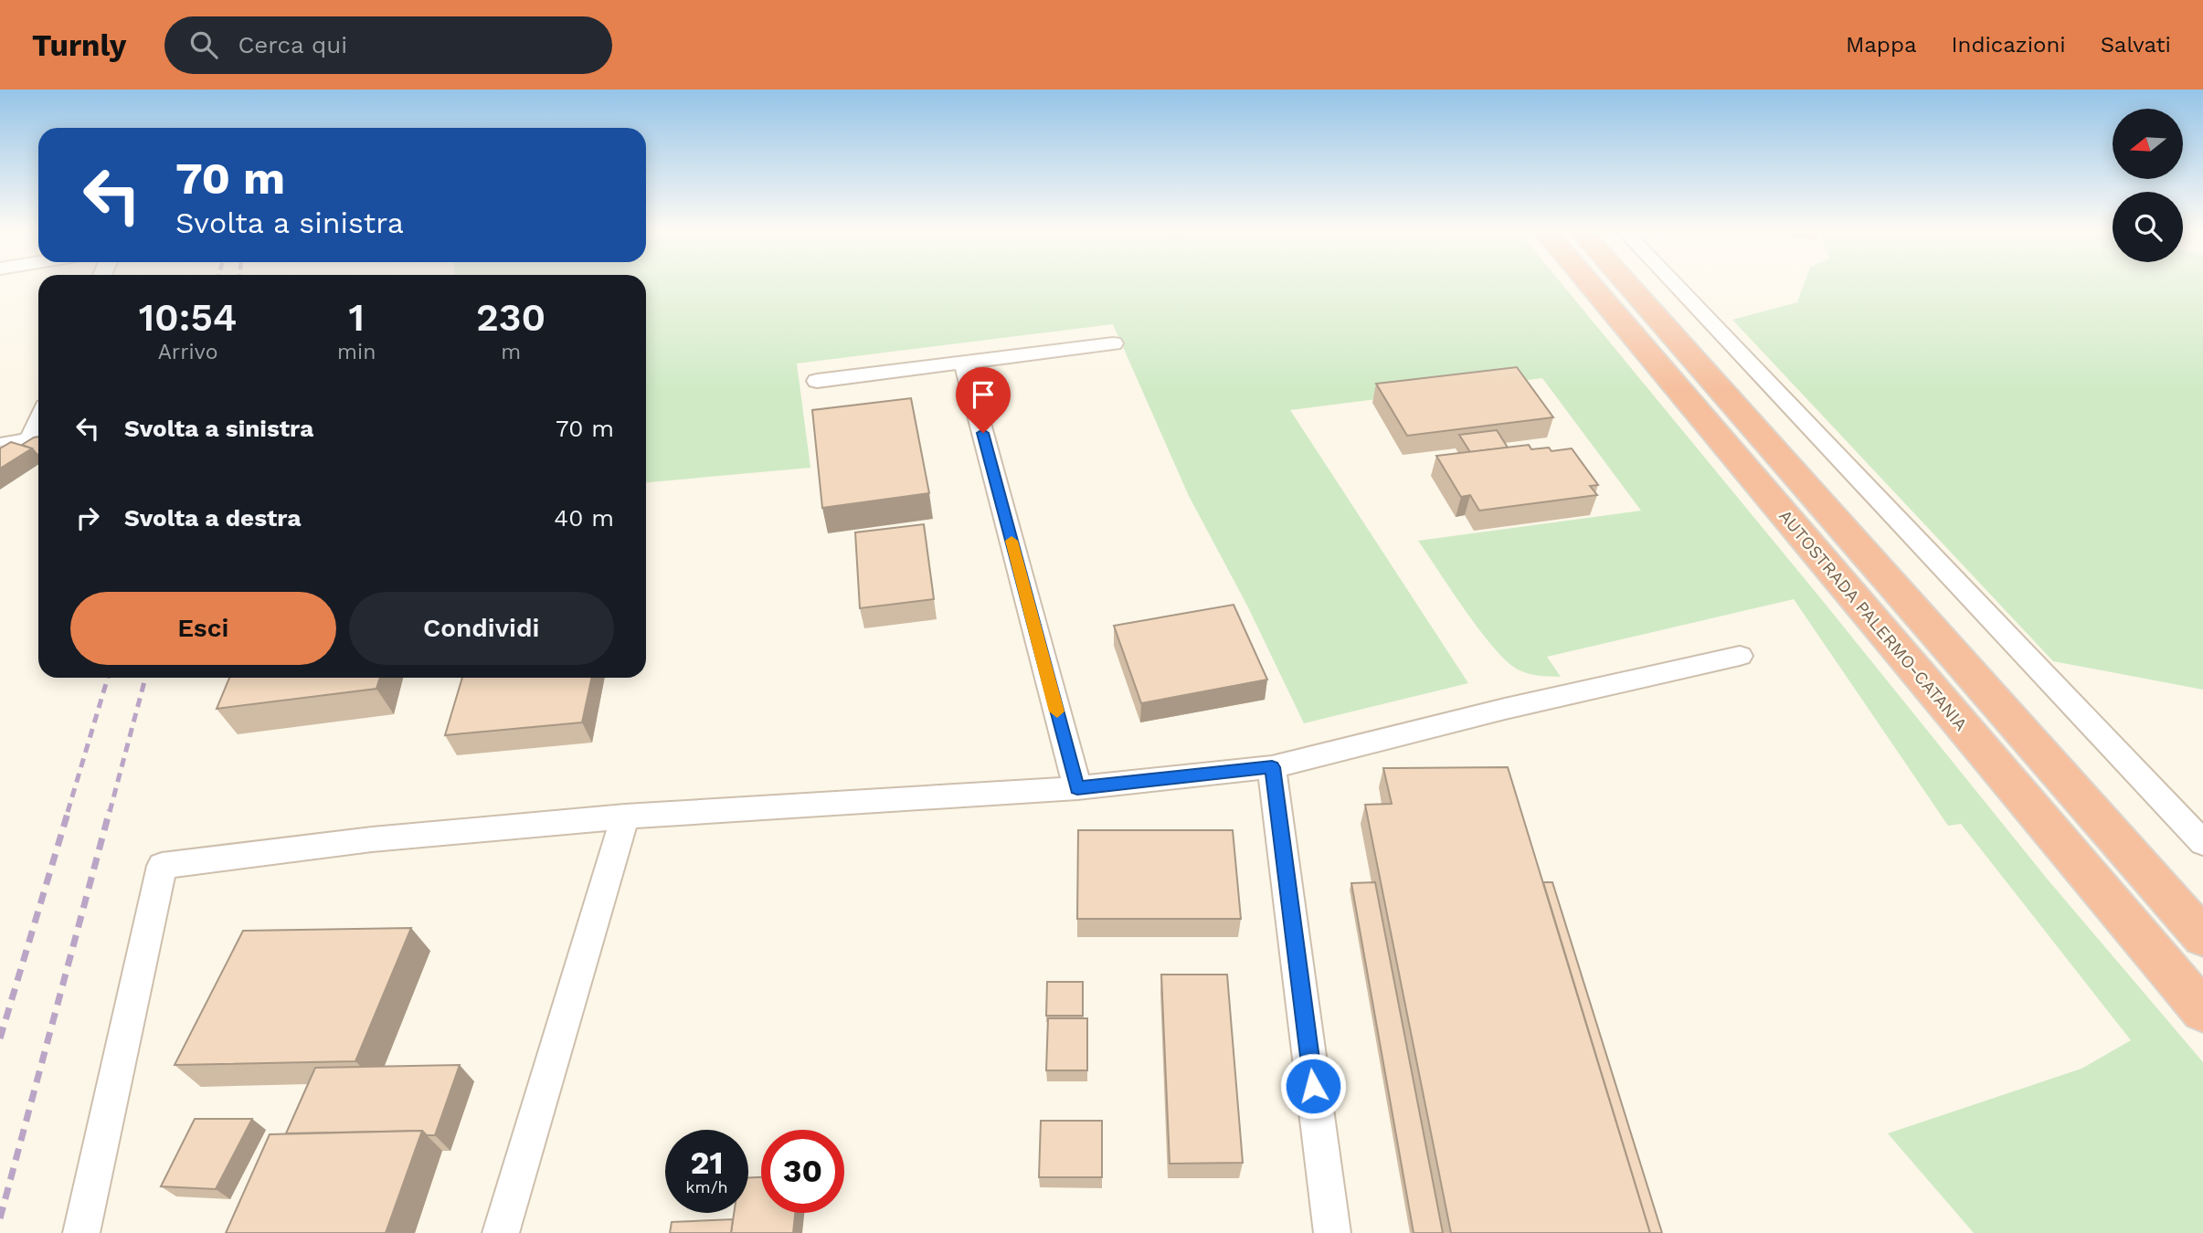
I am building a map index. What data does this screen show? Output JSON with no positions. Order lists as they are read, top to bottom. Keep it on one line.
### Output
{"streets":{"highway":["AUTOSTRADA PALERMO-CATANIA"]},"north":"left","page":{"header":"Turnly","search":"Cerca qui","nav":["Mappa","Indicazioni","Salvati"],"turn":["70 m","Svolta a sinistra"],"eta":["10:54","Arrivo","1","min","230","m"],"list":[{"name":"Svolta a sinistra","value":"70 m"},{"name":"Svolta a destra","value":"40 m"}],"buttons":["Esci","Condividi"],"speed":"21 km/h","limit":"30"}}
